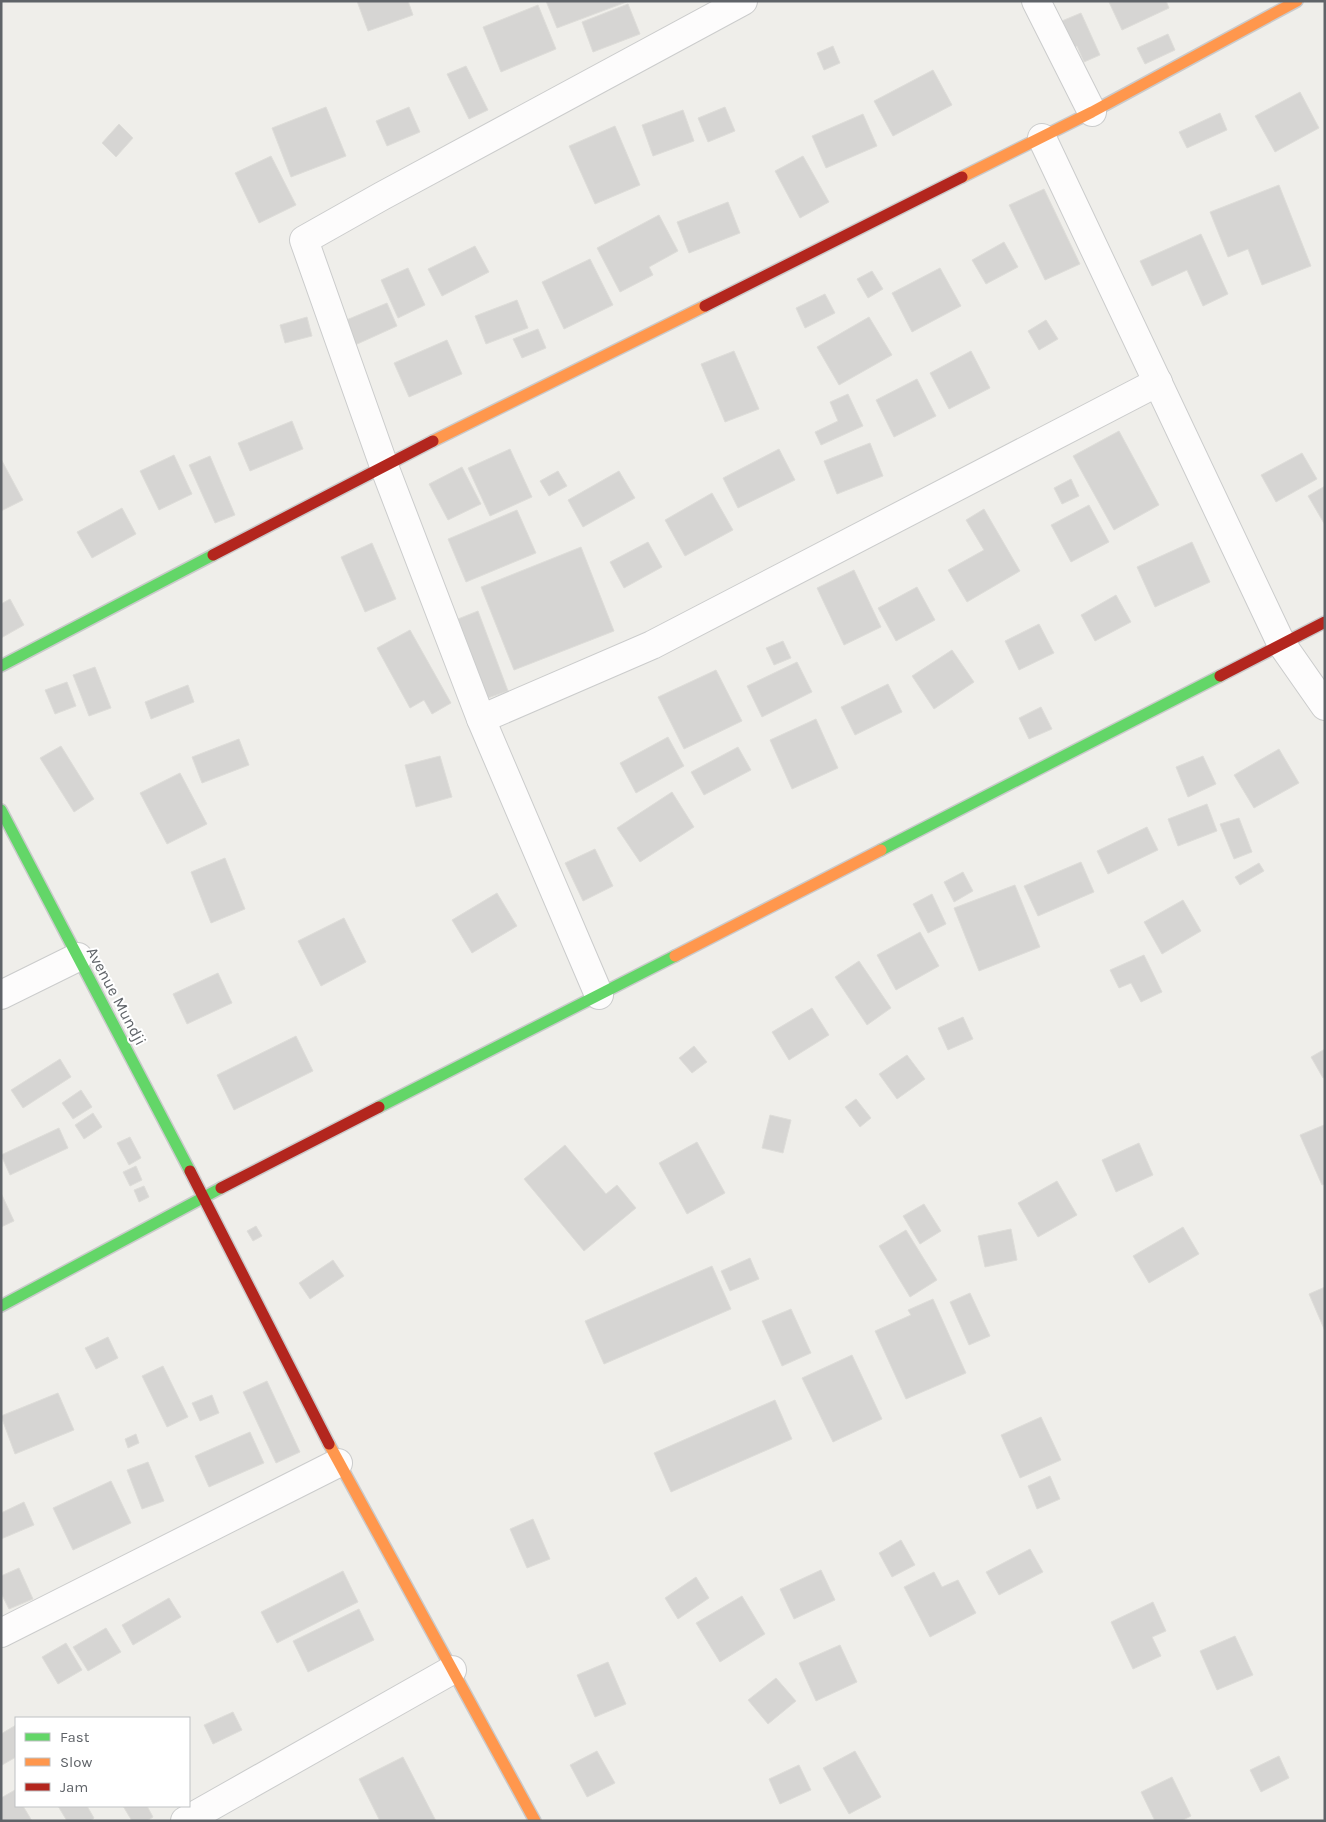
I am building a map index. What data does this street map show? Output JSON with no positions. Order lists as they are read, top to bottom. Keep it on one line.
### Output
{"streets":{"street":["Avenue Mundji"]},"legend":["Fast","Slow","Jam"]}
